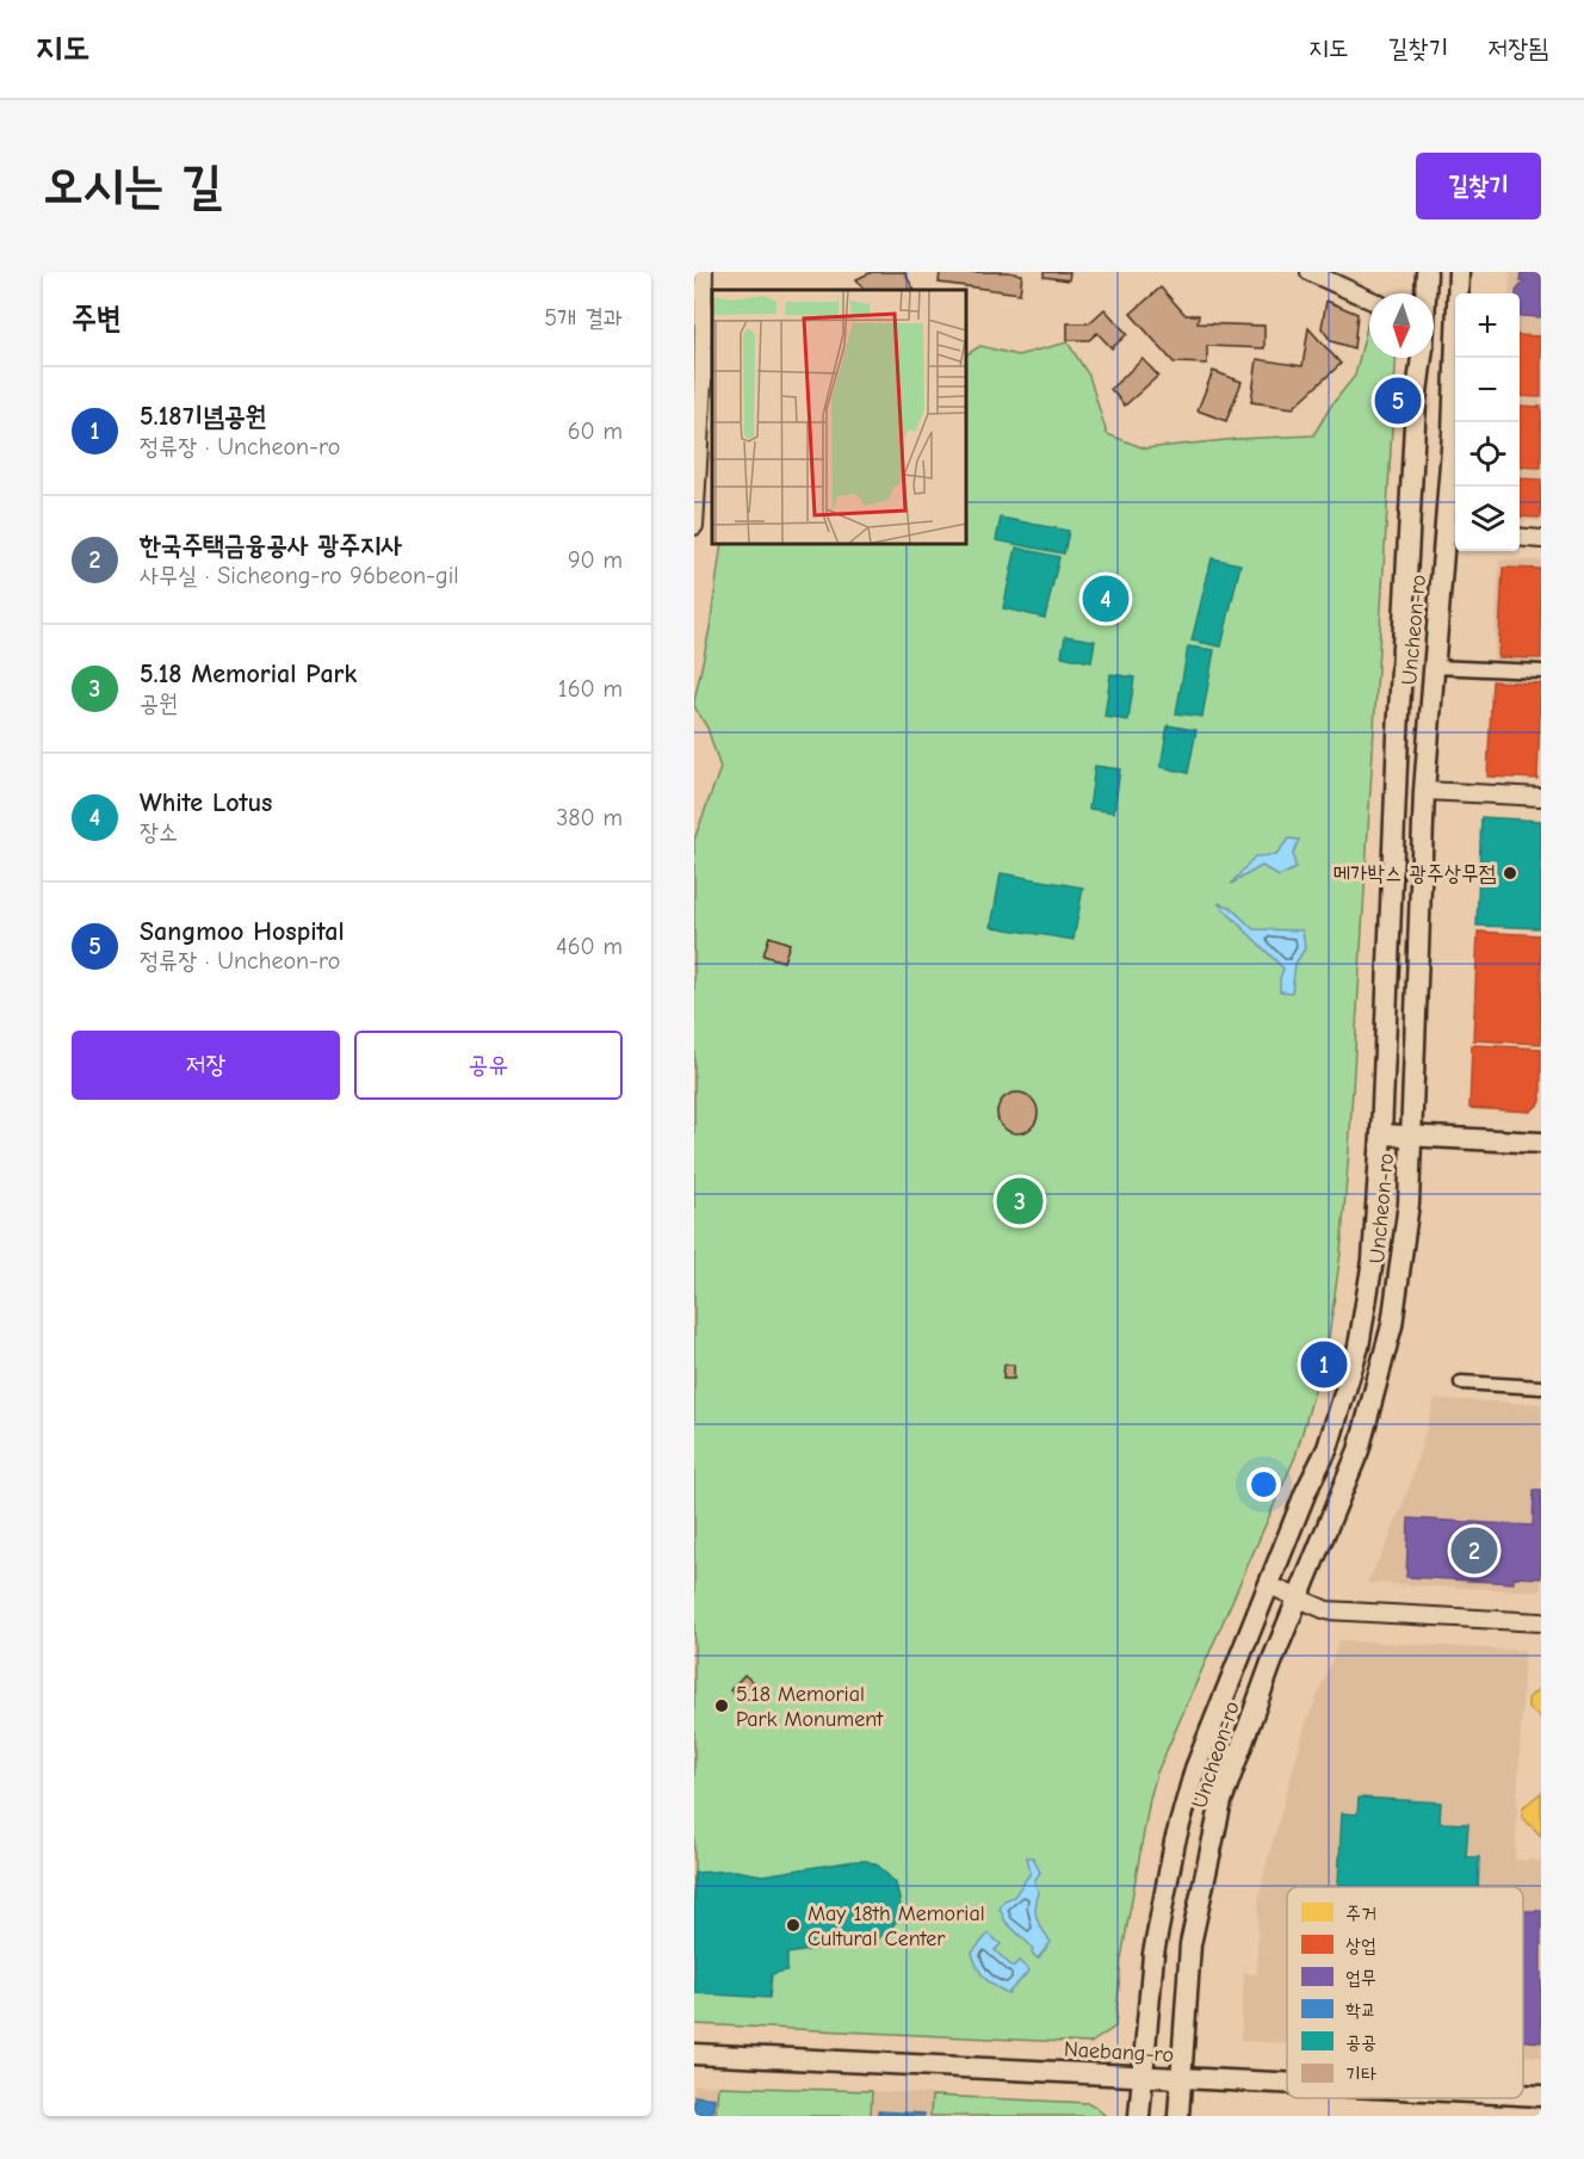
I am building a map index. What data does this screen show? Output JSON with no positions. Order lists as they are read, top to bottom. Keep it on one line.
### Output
{"streets":{"street":["Uncheon-ro","Naebang-ro"]},"crossings":[["Uncheon-ro","Naebang-ro"]],"places":["메가박스 광주상무점","5.18 Memorial Park Monument","May 18th Memorial Cultural Center"],"legend":["주거","상업","업무","학교","공공","기타"],"north":"bottom","page":{"header":"지도","nav":["지도","길찾기","저장됨"],"buttons":["길찾기",["저장","공유"]],"title":"오시는 길","heading":["주변","5개 결과"],"map_buttons":["+","−"],"list":[{"mark":"1","name":"5.18기념공원","note":"정류장 · Uncheon-ro","value":"60 m"},{"mark":"2","name":"한국주택금융공사 광주지사","note":"사무실 · Sicheong-ro 96beon-gil","value":"90 m"},{"mark":"3","name":"5.18 Memorial Park","note":"공원","value":"160 m"},{"mark":"4","name":"White Lotus","note":"장소","value":"380 m"},{"mark":"5","name":"Sangmoo Hospital","note":"정류장 · Uncheon-ro","value":"460 m"}],"pins":["5","4","3","1","2"]}}
